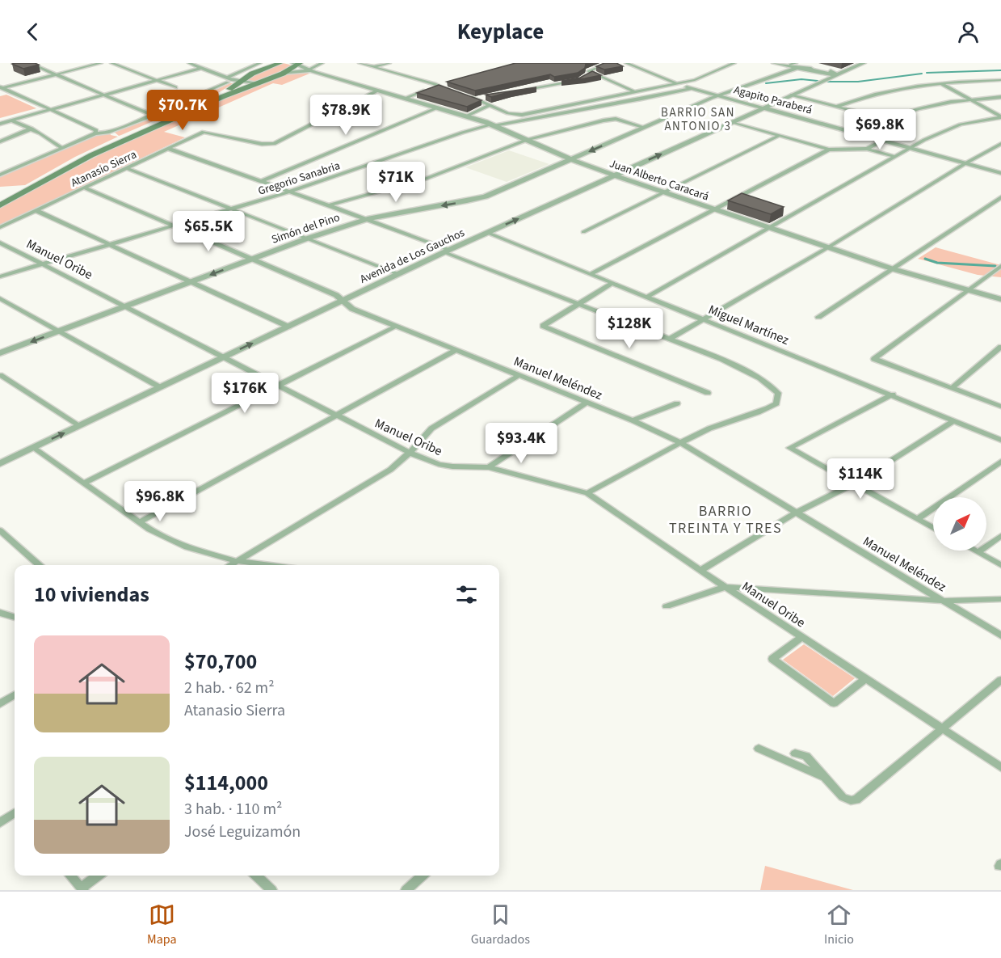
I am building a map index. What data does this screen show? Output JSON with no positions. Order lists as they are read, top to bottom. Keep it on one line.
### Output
{"streets":{"street":["Agapito Paraberá","Atanasio Sierra","Gregorio Sanabria","Juan Alberto Caracará","Simón del Pino","Avenida de Los Gauchos","Manuel Oribe","Miguel Martínez","Manuel Meléndez"]},"crossings":[["Agapito Paraberá","Gregorio Sanabria"],["Agapito Paraberá","Simón del Pino"],["Agapito Paraberá","Avenida de Los Gauchos"],["Atanasio Sierra","Juan Alberto Caracará"],["Atanasio Sierra","Manuel Meléndez"],["Gregorio Sanabria","Juan Alberto Caracará"],["Gregorio Sanabria","Manuel Oribe"],["Gregorio Sanabria","Manuel Meléndez"],["Juan Alberto Caracará","Simón del Pino"],["Juan Alberto Caracará","Avenida de Los Gauchos"],["Simón del Pino","Avenida de Los Gauchos"],["Simón del Pino","Manuel Oribe"],["Simón del Pino","Manuel Meléndez"],["Avenida de Los Gauchos","Manuel Oribe"],["Avenida de Los Gauchos","Miguel Martínez"],["Avenida de Los Gauchos","Manuel Meléndez"]],"districts":["BARRIO SAN ANTONIO 3","BARRIO TREINTA Y TRES"],"north":"top right","page":{"header":"Keyplace","price":["$70.7K","$78.9K","$69.8K","$71K","$65.5K","$128K","$176K","$93.4K","$114K","$96.8K"],"heading":"10 viviendas","list":[{"name":"$70,700","note":"2 hab. · 62 m² · Atanasio Sierra"},{"name":"$114,000","note":"3 hab. · 110 m² · José Leguizamón"}],"tabs":["Mapa","Guardados","Inicio"]}}
